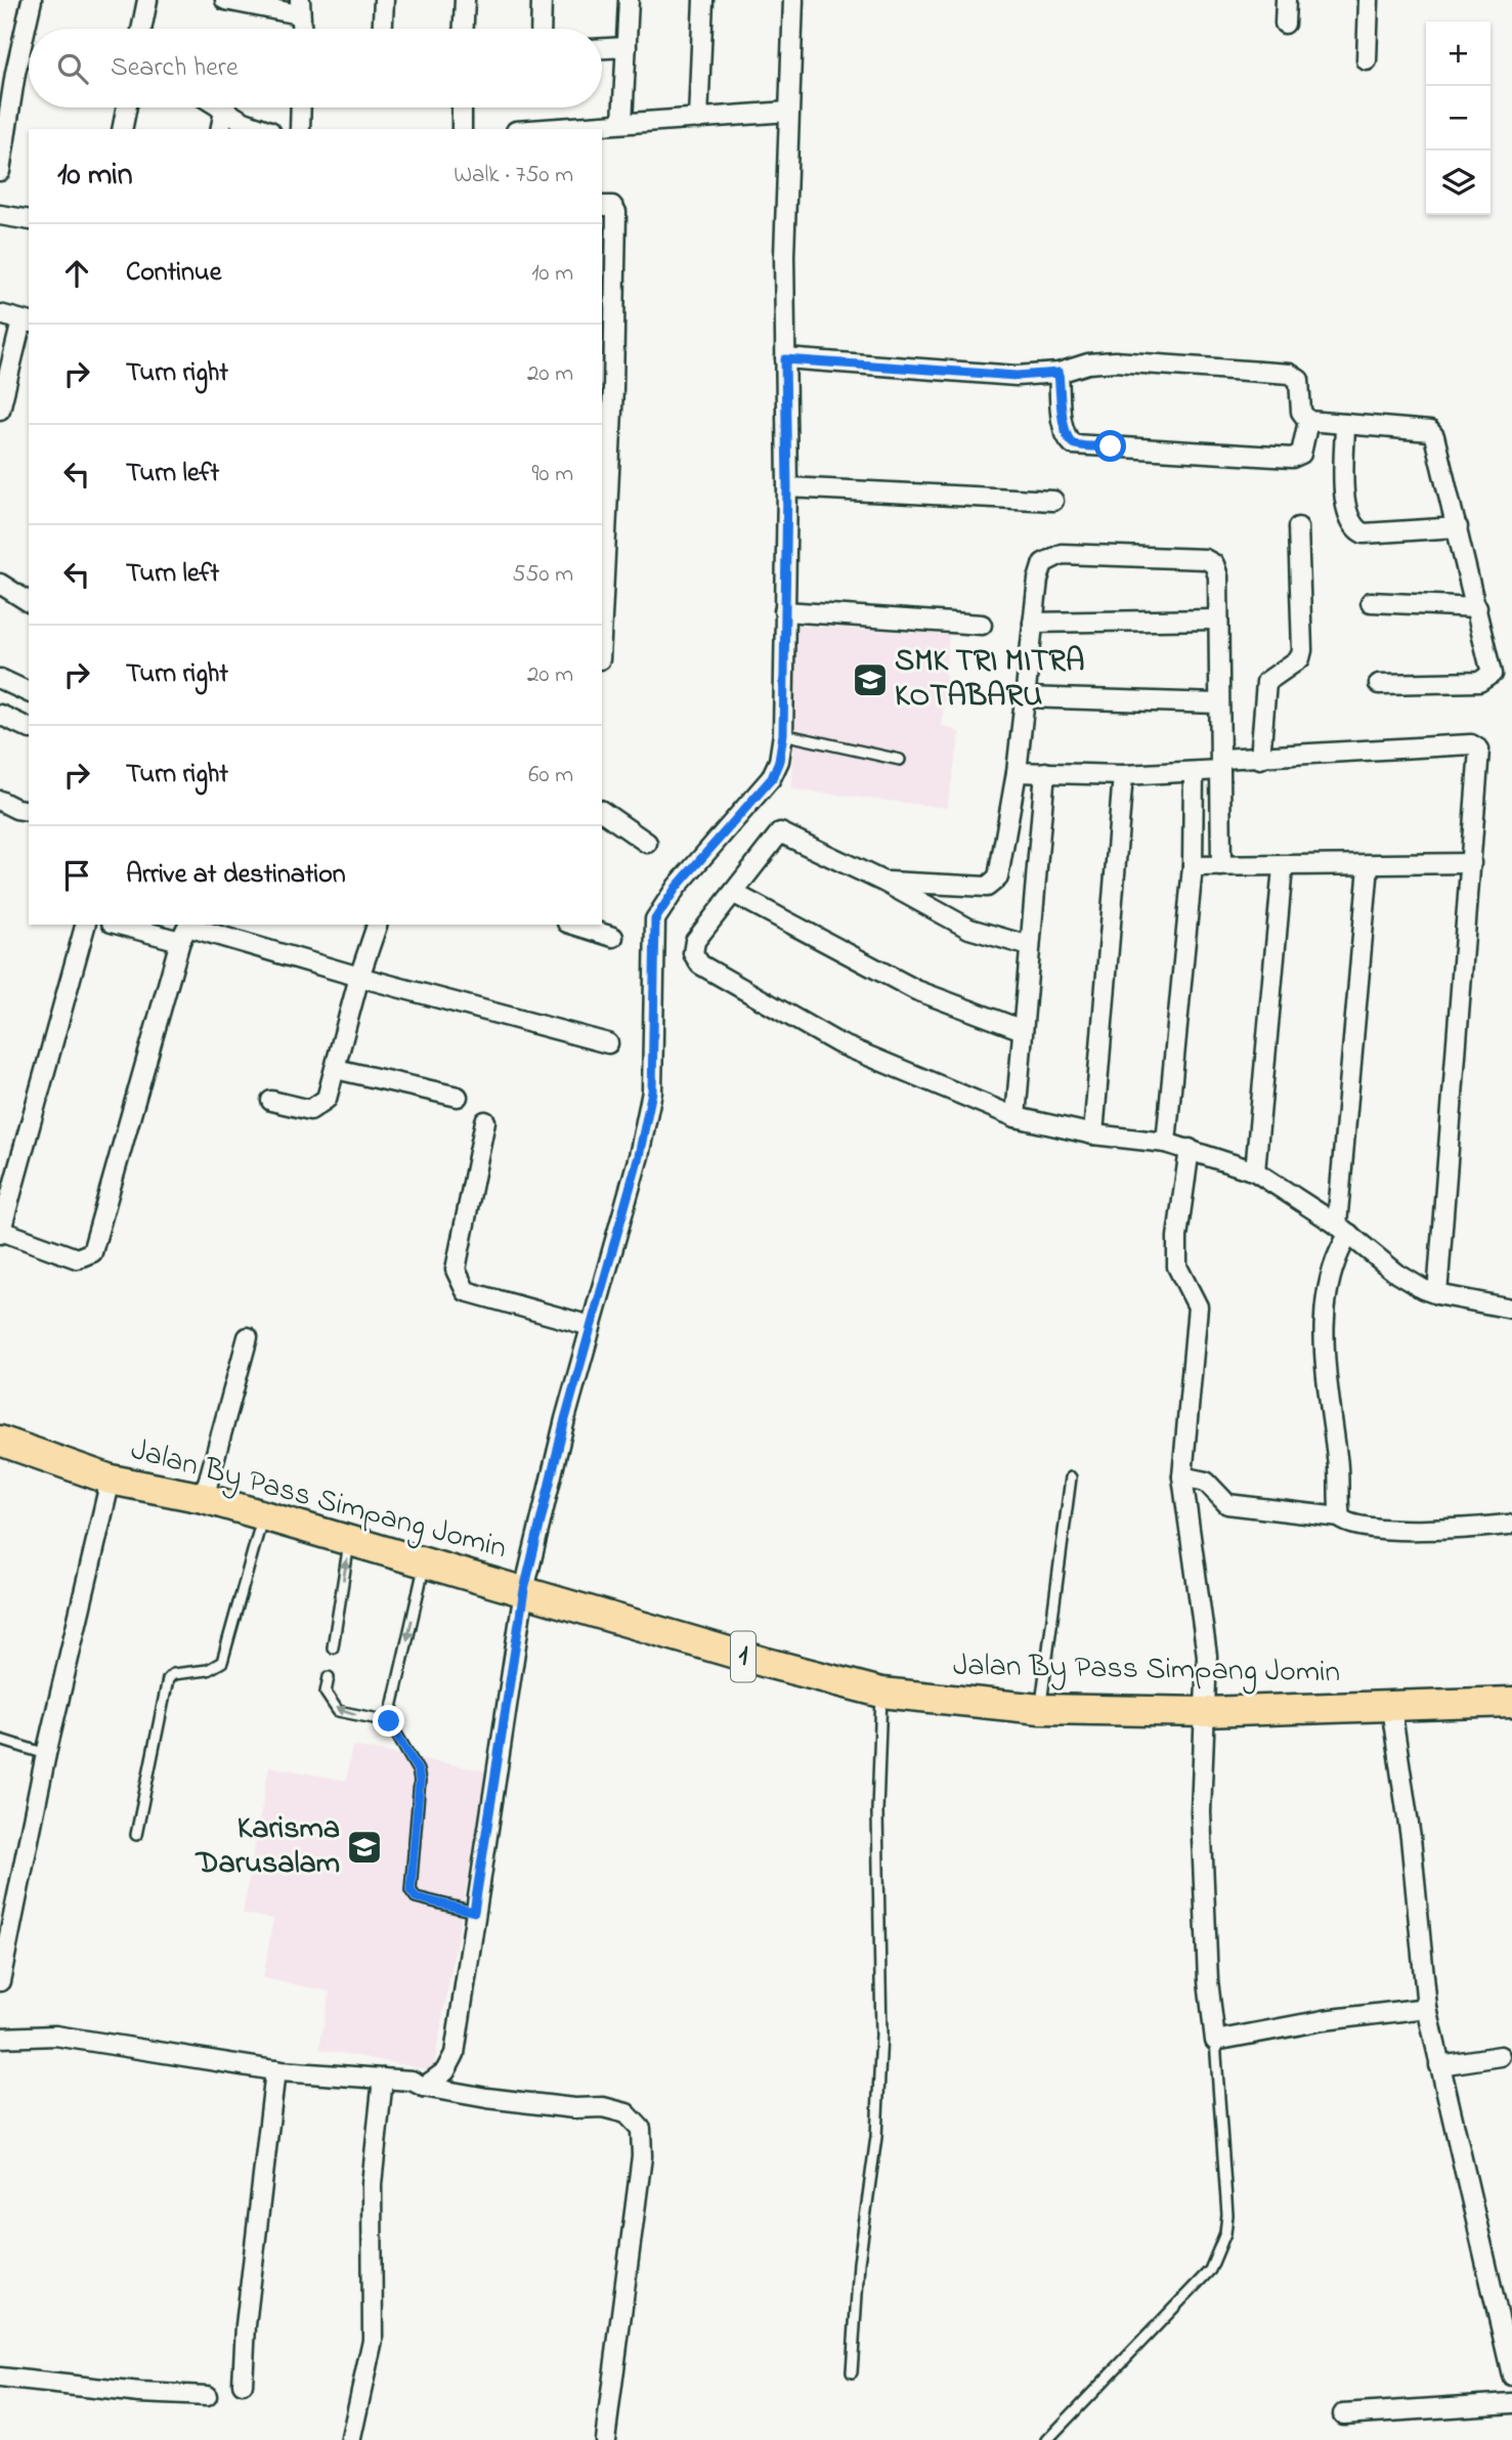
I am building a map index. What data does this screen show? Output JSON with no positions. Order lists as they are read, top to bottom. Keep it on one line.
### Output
{"streets":{"highway":["Jalan By Pass Simpang Jomin","1"]},"places":{"school or university":["SMK TRI MITRA KOTABARU","Karisma Darusalam"]},"page":{"map_buttons":["+","−"],"search":"Search here","heading":["10 min","Walk · 750 m"],"list":[["Continue","10 m"],["Turn right","20 m"],["Turn left","90 m"],["Turn left","550 m"],["Turn right","20 m"],["Turn right","60 m"],"Arrive at destination"]}}
